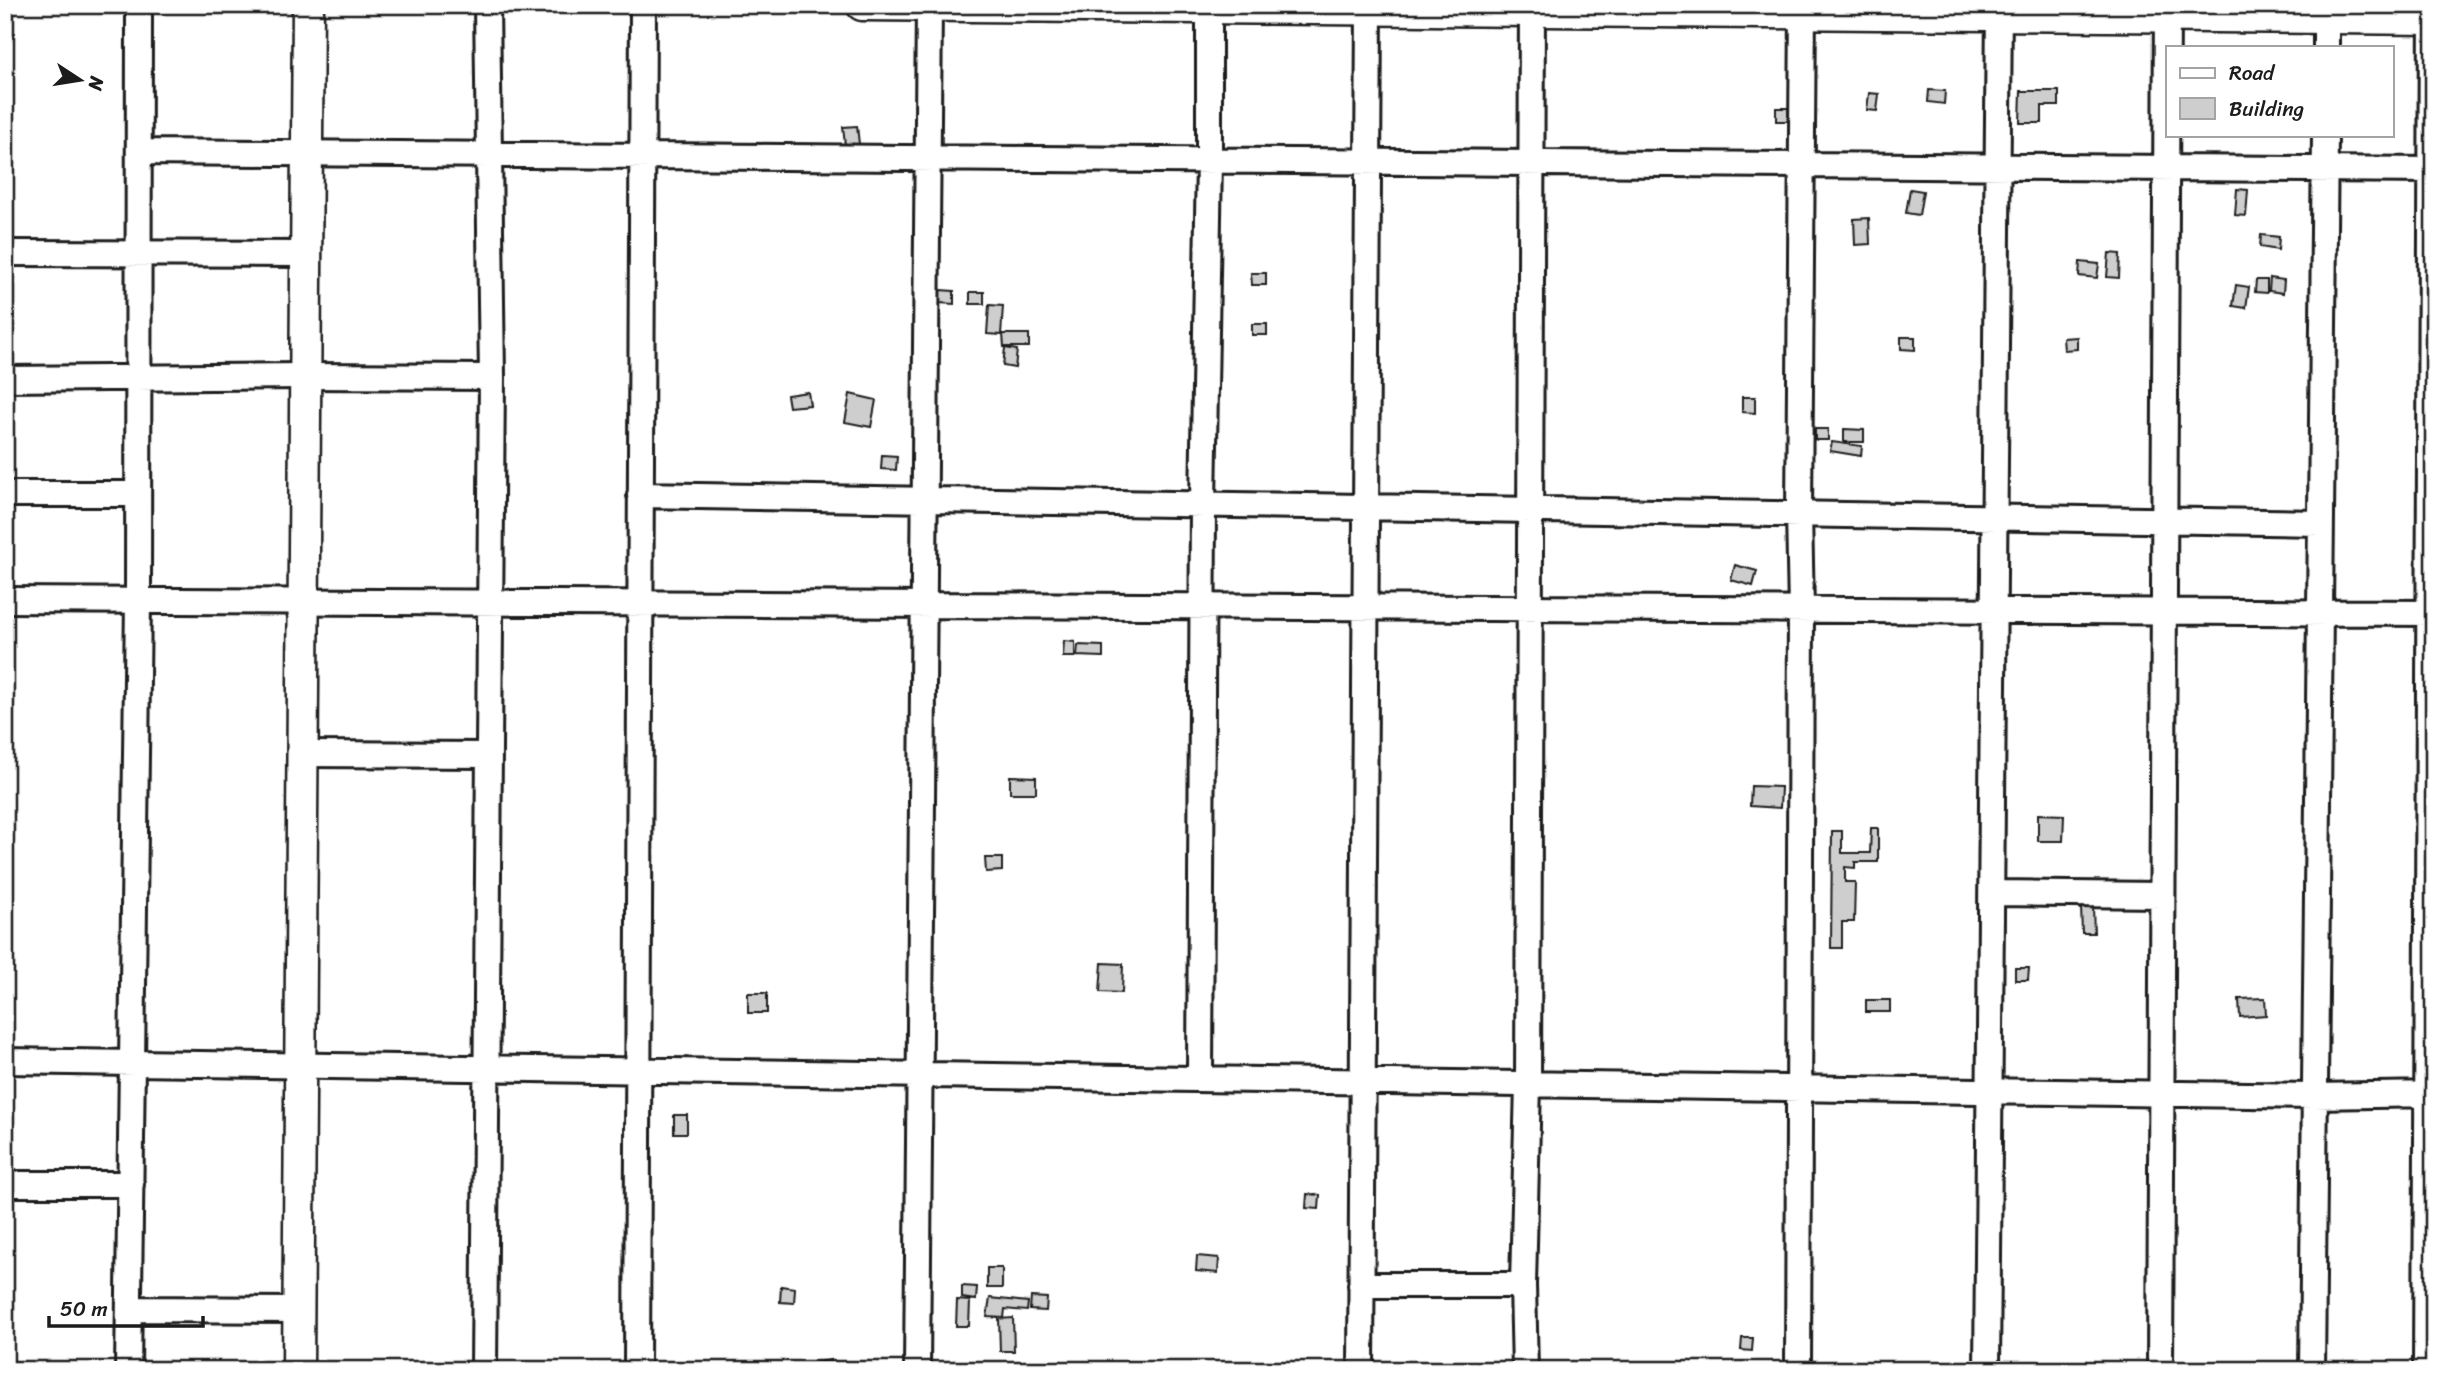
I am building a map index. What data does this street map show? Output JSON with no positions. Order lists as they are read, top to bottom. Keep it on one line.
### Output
{"legend":["Road","Building"],"scale_bar":"50 m","north":"right"}
